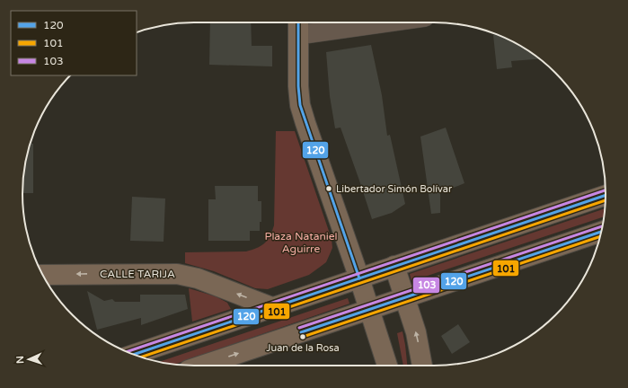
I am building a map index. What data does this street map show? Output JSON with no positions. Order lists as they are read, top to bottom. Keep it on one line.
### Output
{"streets":{"main road":["CALLE TARIJA"]},"one_way":["CALLE TARIJA"],"parks":["Plaza Nataniel Aguirre"],"places":["Libertador Simón Bolívar","Juan de la Rosa"],"lines":["transit line 120","transit line 103","transit line 101"],"legend":["120","101","103"],"north":"left"}
